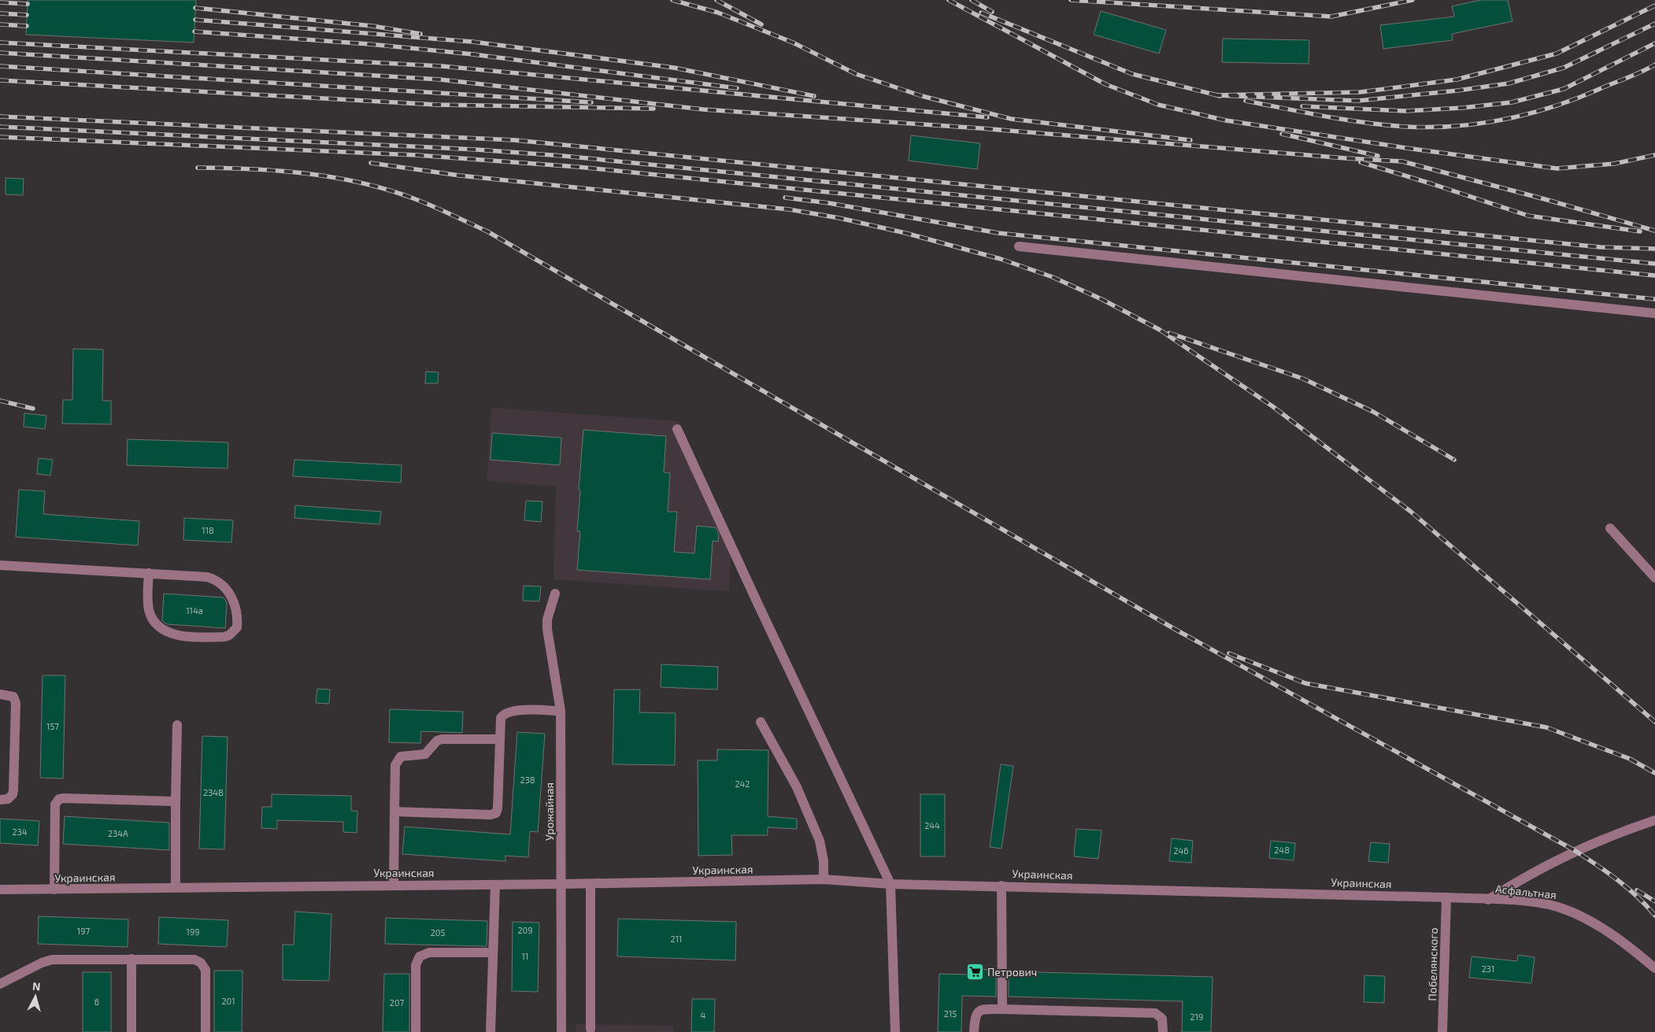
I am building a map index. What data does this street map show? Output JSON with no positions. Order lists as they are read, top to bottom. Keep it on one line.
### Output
{"streets":{"street":["Урожайная","Украинская","Асфальтная","Побелянского"]},"crossings":[["Урожайная","Украинская"],["Украинская","Асфальтная"],["Украинская","Побелянского"],["Асфальтная","Побелянского"]],"places":{"supermarket":["Петрович"]},"house_numbers":["118","114а","157","238","242","234В","244","234","234А","248","246","209","197","199","205","211","11","231","201","6","207","215","4","219"],"north":"top"}
